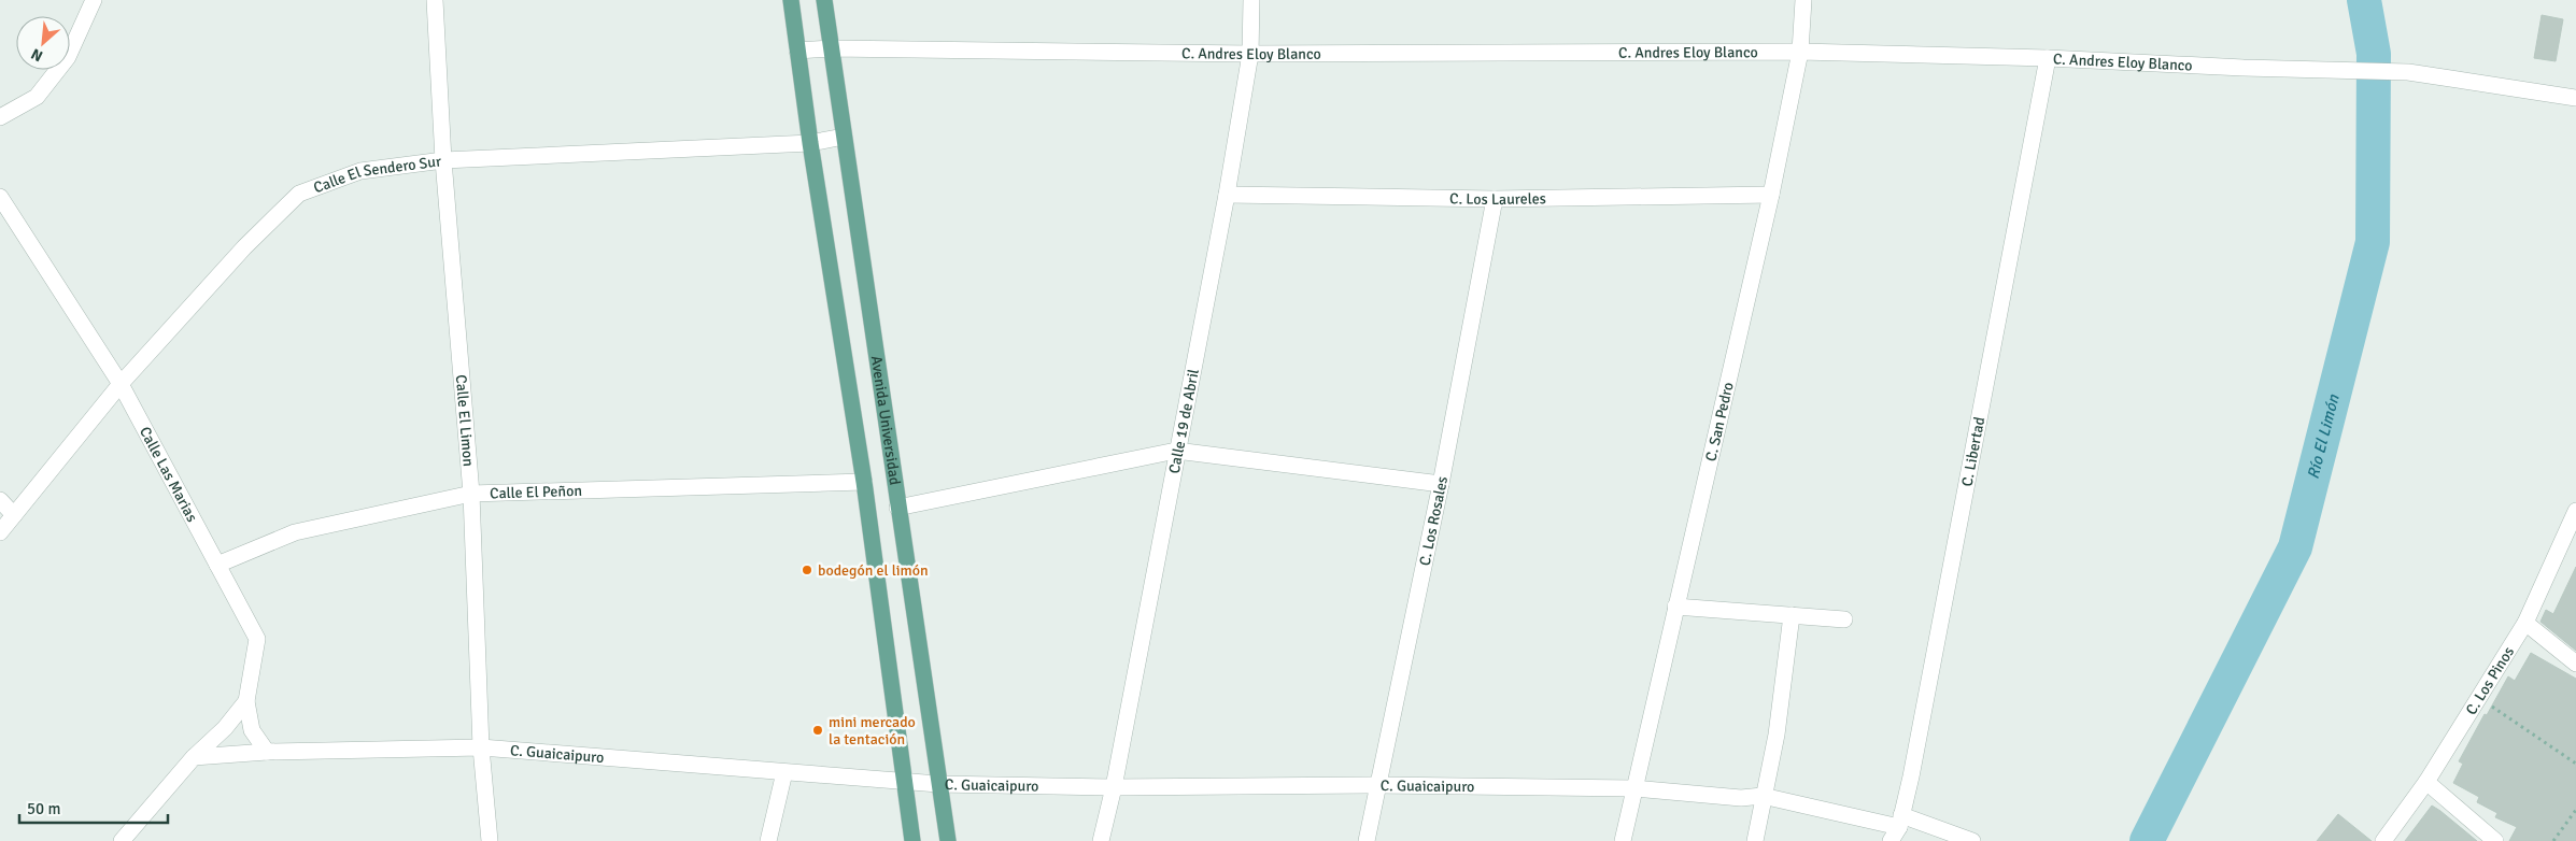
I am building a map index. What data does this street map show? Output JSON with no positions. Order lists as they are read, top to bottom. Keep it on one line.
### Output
{"streets":{"main road":["Avenida Universidad"],"street":["C. Andres Eloy Blanco","Calle El Sendero Sur","C. Los Laureles","Calle El Limon","Calle 19 de Abril","C. San Pedro","C. Libertad","Calle Las Marias","Calle El Peñon","C. Los Rosales","C. Los Pinos","C. Guaicaipuro"]},"crossings":[["C. Andres Eloy Blanco","Avenida Universidad"],["C. Andres Eloy Blanco","Calle 19 de Abril"],["C. Andres Eloy Blanco","C. San Pedro"],["C. Andres Eloy Blanco","C. Libertad"],["Calle El Sendero Sur","Calle El Limon"],["Calle El Sendero Sur","Avenida Universidad"],["Calle El Sendero Sur","Calle Las Marias"],["C. Los Laureles","Calle 19 de Abril"],["C. Los Laureles","C. San Pedro"],["C. Los Laureles","C. Los Rosales"],["Calle El Limon","Calle El Peñon"],["Calle El Limon","C. Guaicaipuro"],["Avenida Universidad","Calle El Peñon"],["Avenida Universidad","C. Guaicaipuro"],["Calle 19 de Abril","C. Guaicaipuro"],["C. San Pedro","C. Guaicaipuro"],["C. Libertad","C. Guaicaipuro"],["Calle Las Marias","Calle El Peñon"],["Calle Las Marias","C. Guaicaipuro"],["C. Los Rosales","C. Guaicaipuro"]],"water":["Río El Limón"],"places":["bodegón el limón","mini mercado la tentación"],"scale_bar":"50 m","north":"bottom left"}
